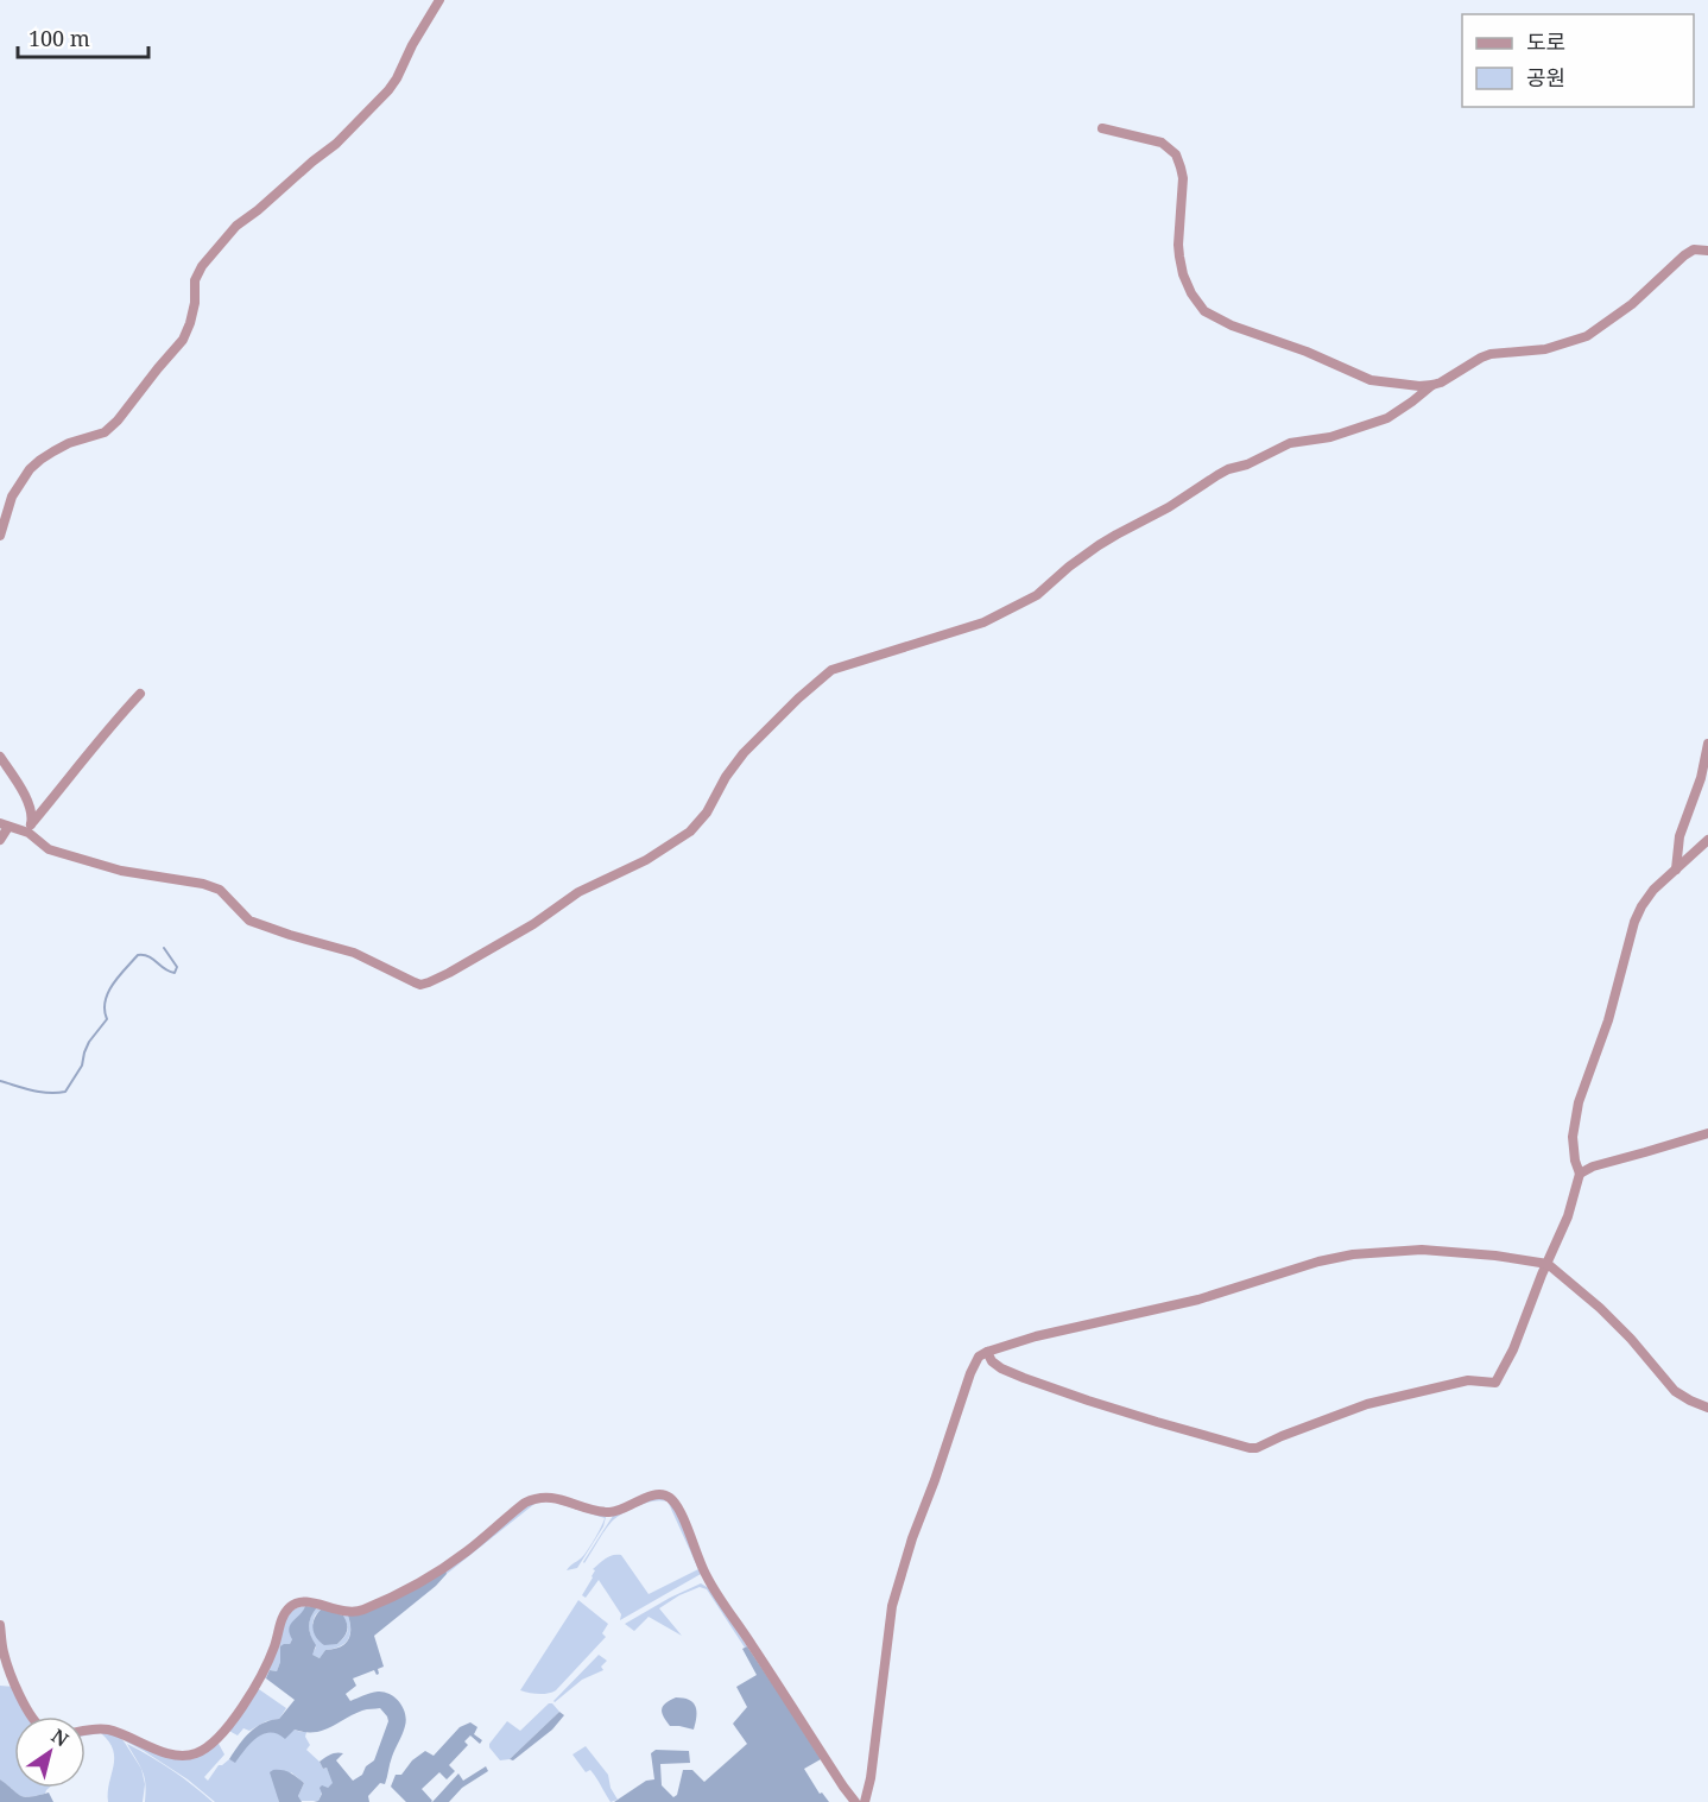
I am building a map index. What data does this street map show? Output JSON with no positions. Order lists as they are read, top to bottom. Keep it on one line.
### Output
{"legend":["도로","공원"],"scale_bar":"100 m","north":"top right"}
